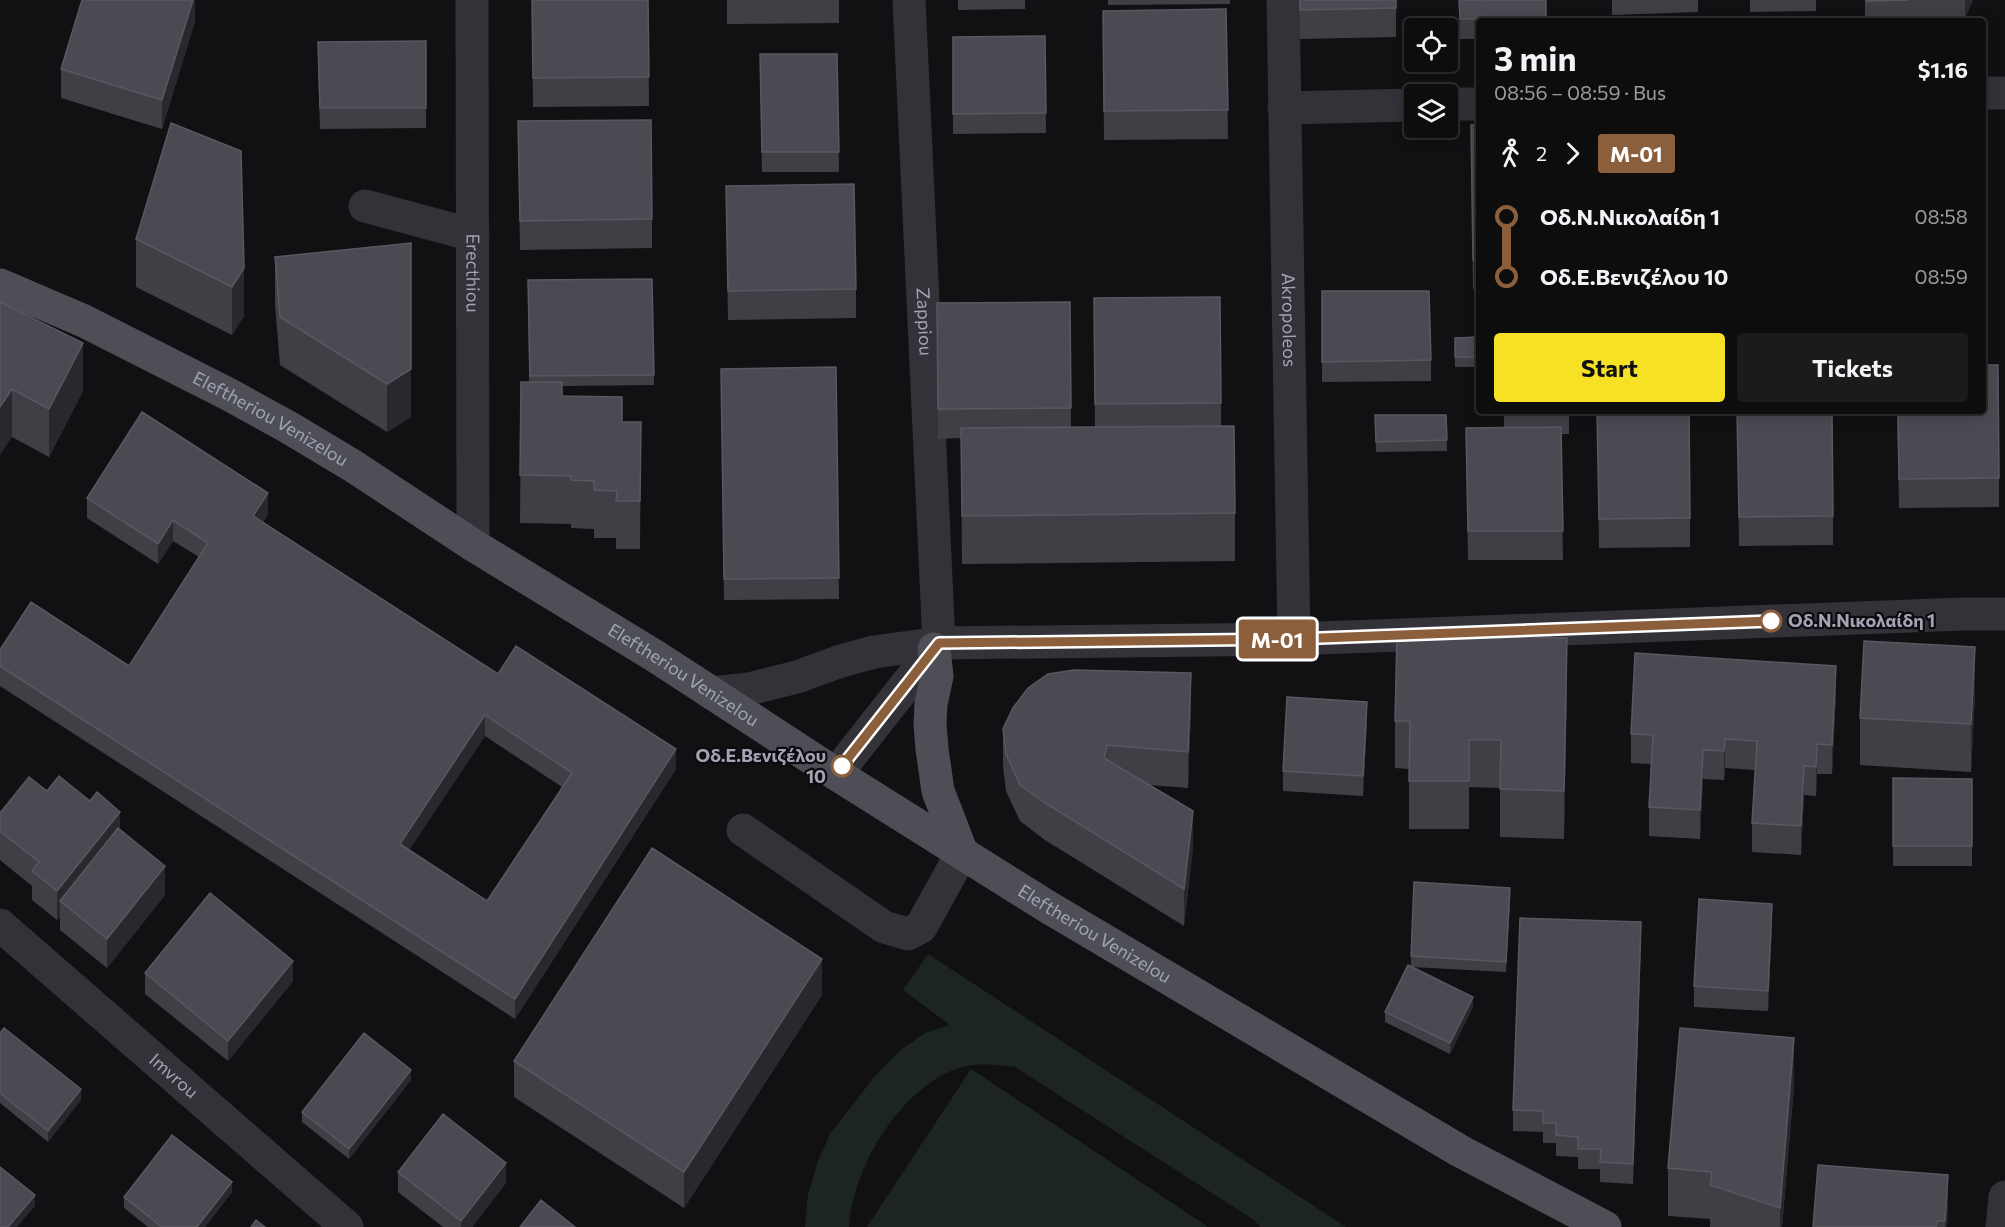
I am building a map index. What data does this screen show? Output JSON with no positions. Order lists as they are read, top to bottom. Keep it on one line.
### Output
{"streets":{"main road":["Eleftheriou Venizelou"],"street":["Erecthiou","Akropoleos","Zappiou","Imvrou"]},"crossings":[["Erecthiou","Eleftheriou Venizelou"]],"places":["Οδ.Ν.Νικολαίδη 1","Οδ.Ε.Βενιζέλου 10"],"lines":["bus line M-01"],"page":{"on_map":"M-01","heading":["3 min","08:56 – 08:59 · Bus","$1.16"],"legs":["2","M-01"],"list":[{"name":"Οδ.Ν.Νικολαίδη 1","value":"08:58"},{"name":"Οδ.Ε.Βενιζέλου 10","value":"08:59"}],"buttons":["Start","Tickets"]}}
